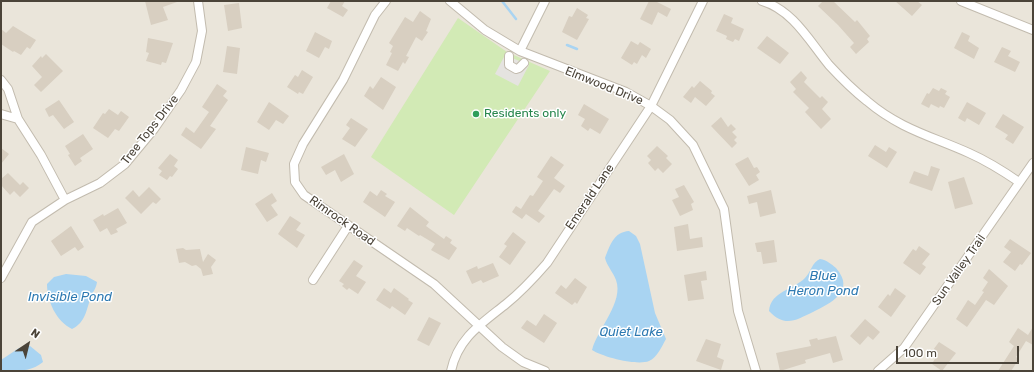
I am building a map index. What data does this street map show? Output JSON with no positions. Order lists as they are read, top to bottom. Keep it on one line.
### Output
{"streets":{"street":["Elmwood Drive","Tree Tops Drive","Emerald Lane","Rimrock Road","Sun Valley Trail"]},"crossings":[["Elmwood Drive","Emerald Lane"],["Emerald Lane","Rimrock Road"]],"water":["Blue Heron Pond","Invisible Pond","Quiet Lake"],"places":["Residents only"],"scale_bar":"100 m","north":"top right"}
